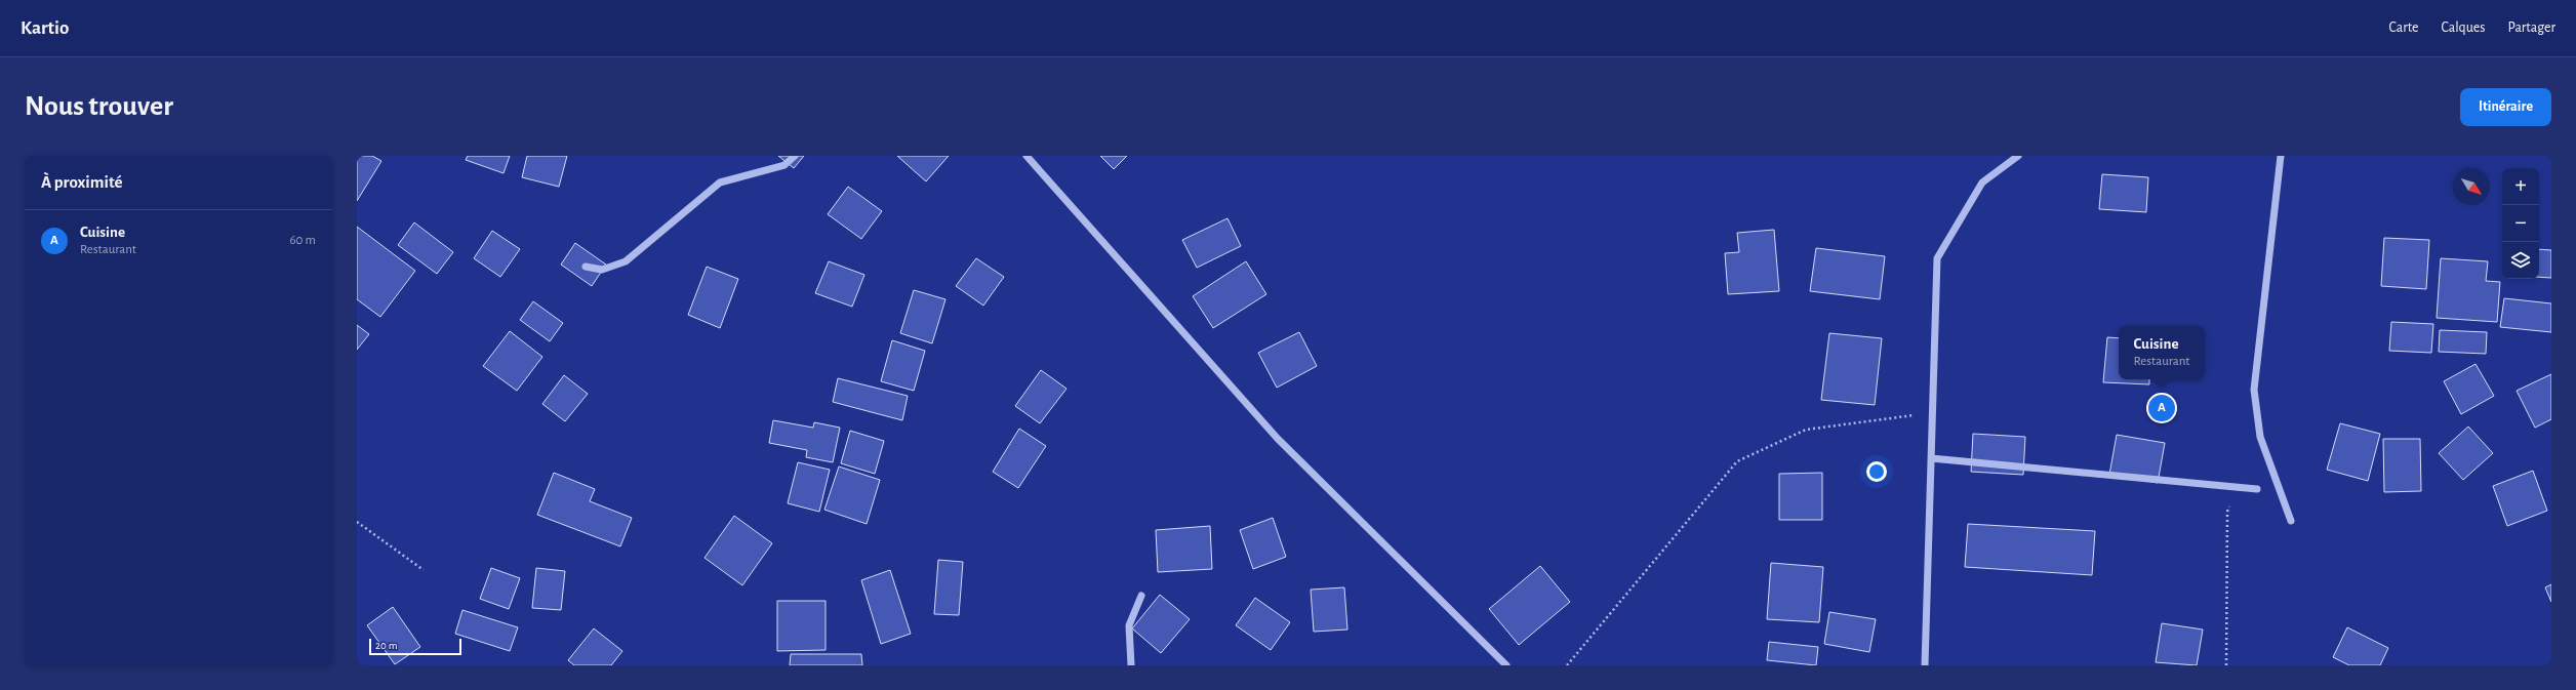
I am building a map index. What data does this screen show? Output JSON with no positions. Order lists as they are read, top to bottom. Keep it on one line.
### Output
{"scale_bar":"20 m","north":"bottom right","page":{"header":"Kartio","nav":["Carte","Calques","Partager"],"buttons":"Itinéraire","title":"Nous trouver","heading":"À proximité","map_buttons":["+","−"],"list":[{"mark":"A","name":"Cuisine","note":"Restaurant","value":"60 m"}],"popup":["Cuisine","Restaurant"],"pins":"A","scale":"20 m"}}
